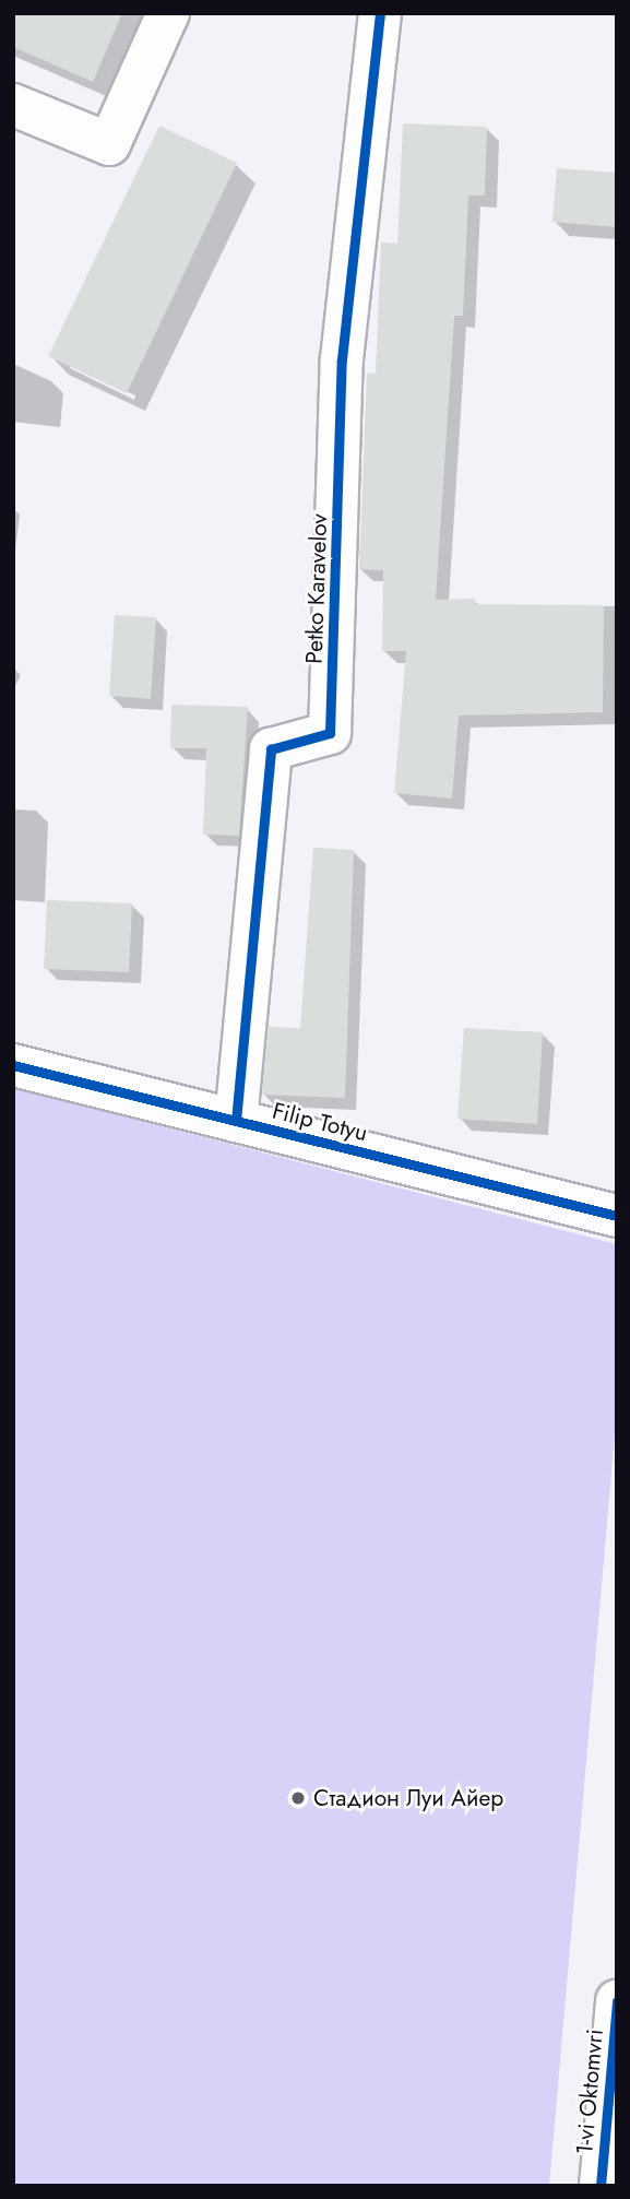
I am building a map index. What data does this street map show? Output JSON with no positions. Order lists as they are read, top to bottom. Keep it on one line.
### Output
{"streets":{"street":["Petko Karavelov","Filip Totyu","1-vi Oktomvri"]},"crossings":[["Petko Karavelov","Filip Totyu"]],"places":["Стадион Луи Айер"]}
